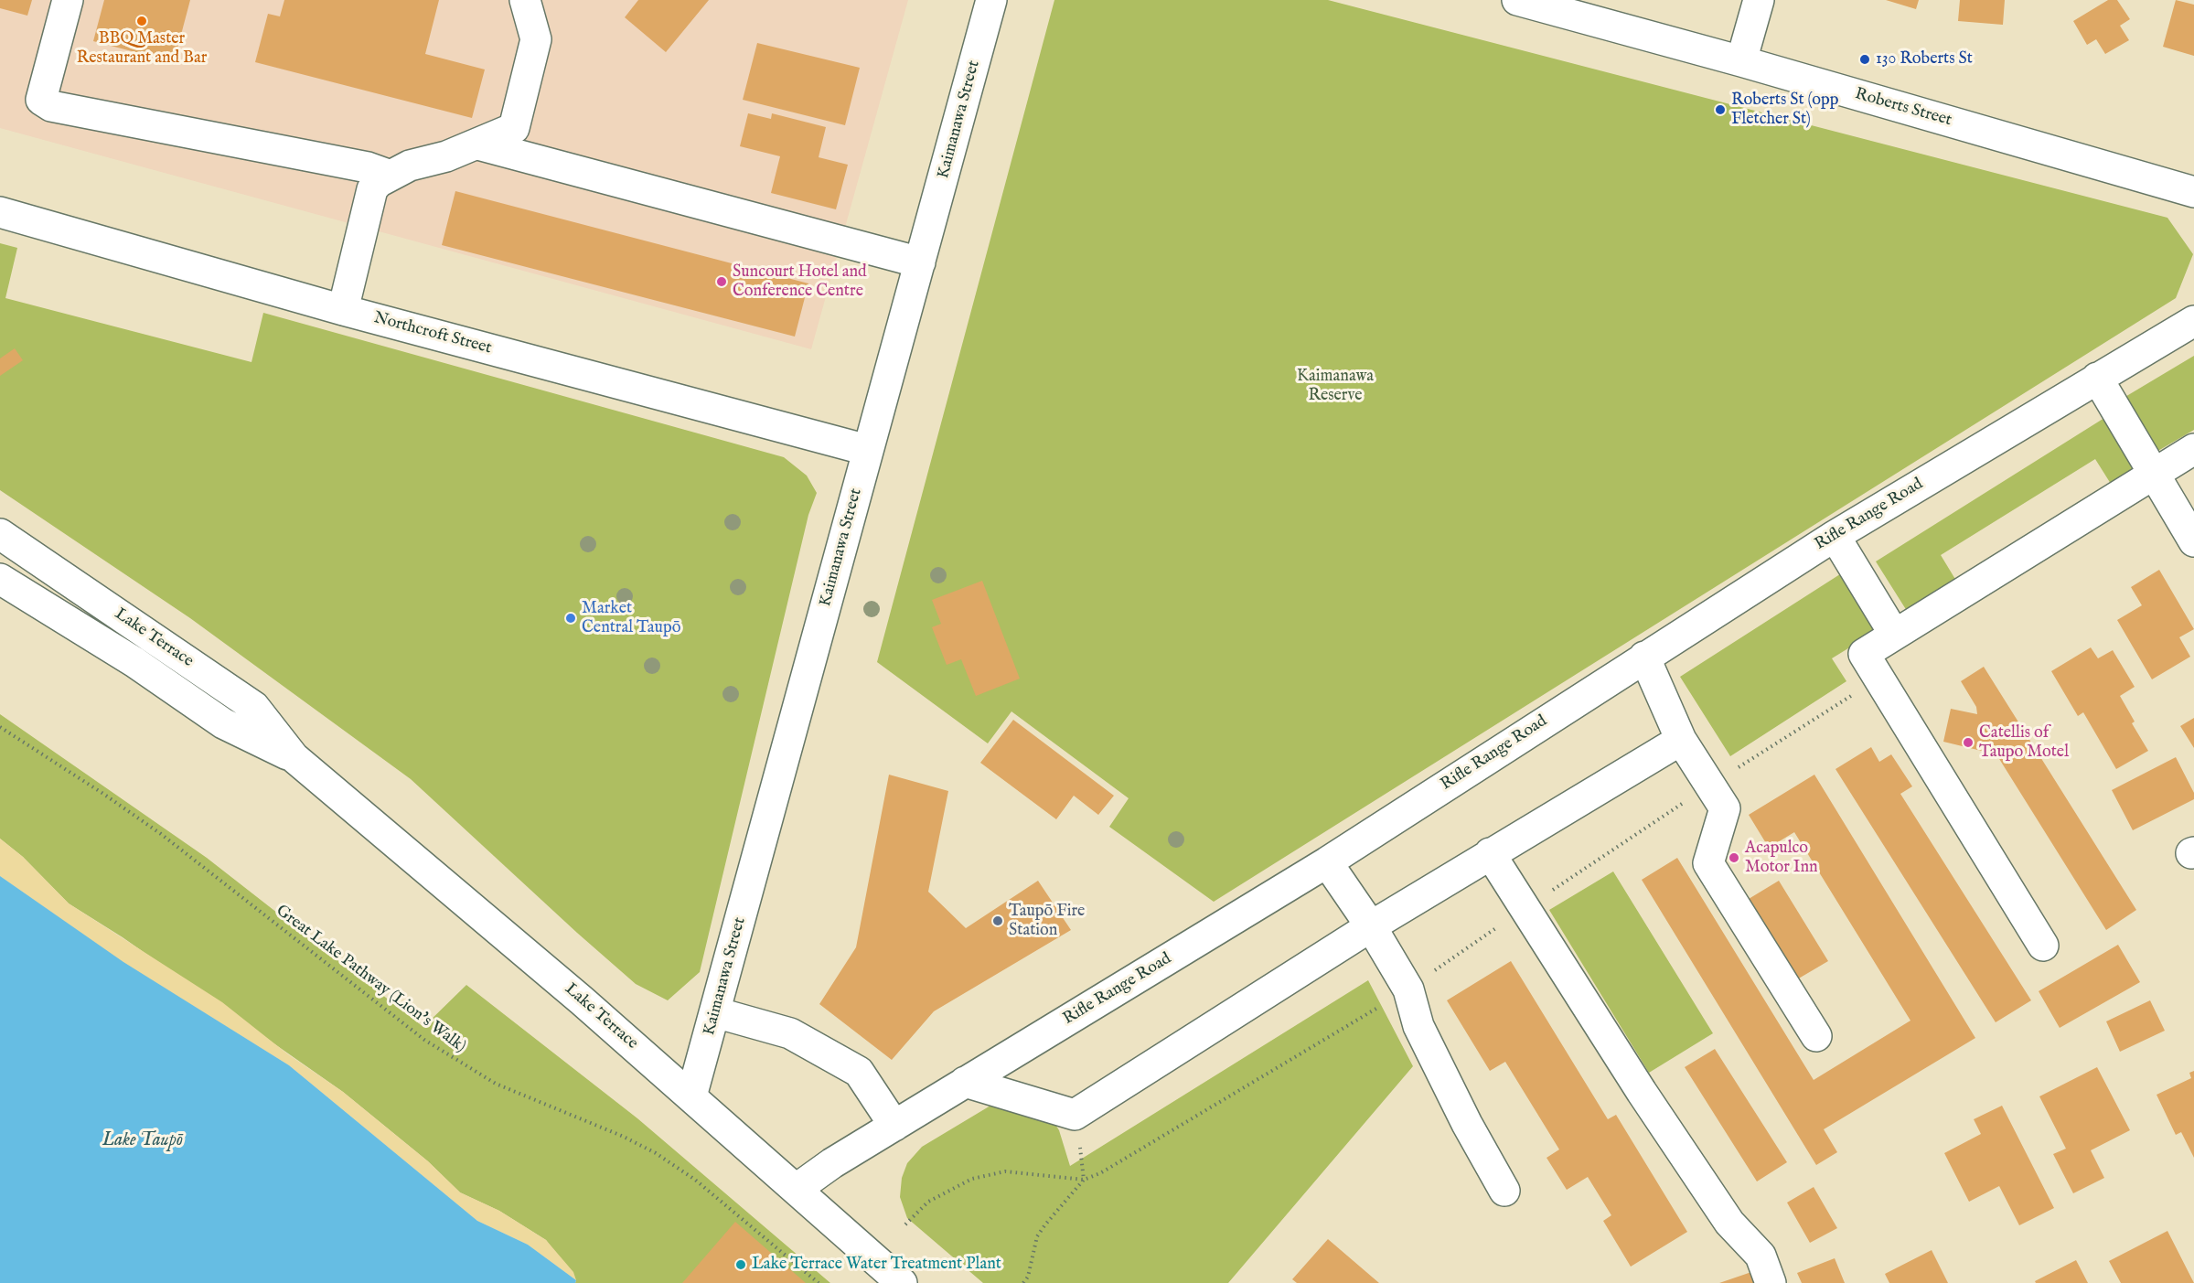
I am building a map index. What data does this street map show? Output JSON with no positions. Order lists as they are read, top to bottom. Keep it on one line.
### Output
{"streets":{"street":["Roberts Street","Kaimanawa Street","Northcroft Street","Rifle Range Road","Lake Terrace"],"path":["Great Lake Pathway (Lion's Walk)"]},"crossings":[["Kaimanawa Street","Northcroft Street"],["Kaimanawa Street","Lake Terrace"],["Rifle Range Road","Lake Terrace"]],"water":["Lake Taupō"],"parks":["Kaimanawa Reserve"],"places":["BBQ Master Restaurant and Bar","130 Roberts St","Roberts St (opp Fletcher St)","Suncourt Hotel and Conference Centre","Market Central Taupō","Catellis of Taupo Motel","Acapulco Motor Inn","Taupō Fire Station","Lake Terrace Water Treatment Plant"]}
